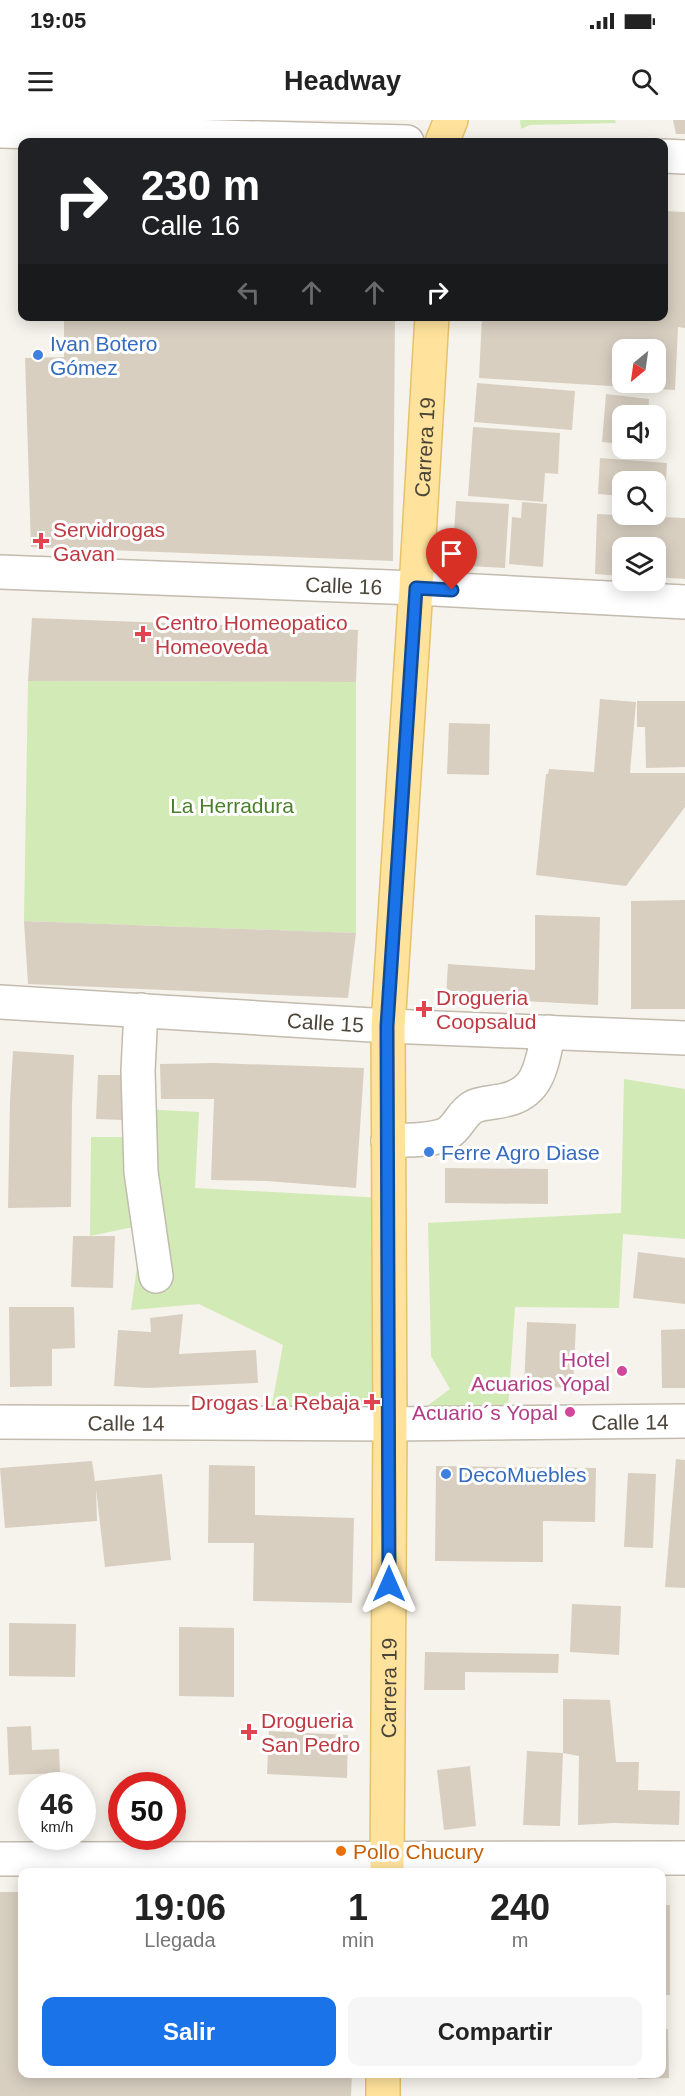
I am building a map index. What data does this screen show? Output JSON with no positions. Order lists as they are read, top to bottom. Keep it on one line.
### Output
{"streets":{"main road":["Carrera 19"],"street":["Calle 16","Calle 15","Calle 14"]},"crossings":[["Carrera 19","Calle 16"],["Carrera 19","Calle 15"],["Carrera 19","Calle 14"]],"parks":["La Herradura"],"places":{"other":["Ivan Botero Gómez","Ferre Agro Diase","Hotel Acuarios Yopal","Acuario´s Yopal","DecoMuebles","Pollo Chucury"],"health":["Servidrogas Gavan","Centro Homeopatico Homeoveda","Drogueria Coopsalud","Drogas La Rebaja","Drogueria San Pedro"]},"north":"bottom left","page":{"status":"19:05","header":"Headway","turn":["230 m","Calle 16"],"speed":"46 km/h","limit":"50","eta":["19:06","Llegada","1","min","240","m"],"buttons":["Salir","Compartir"]}}
